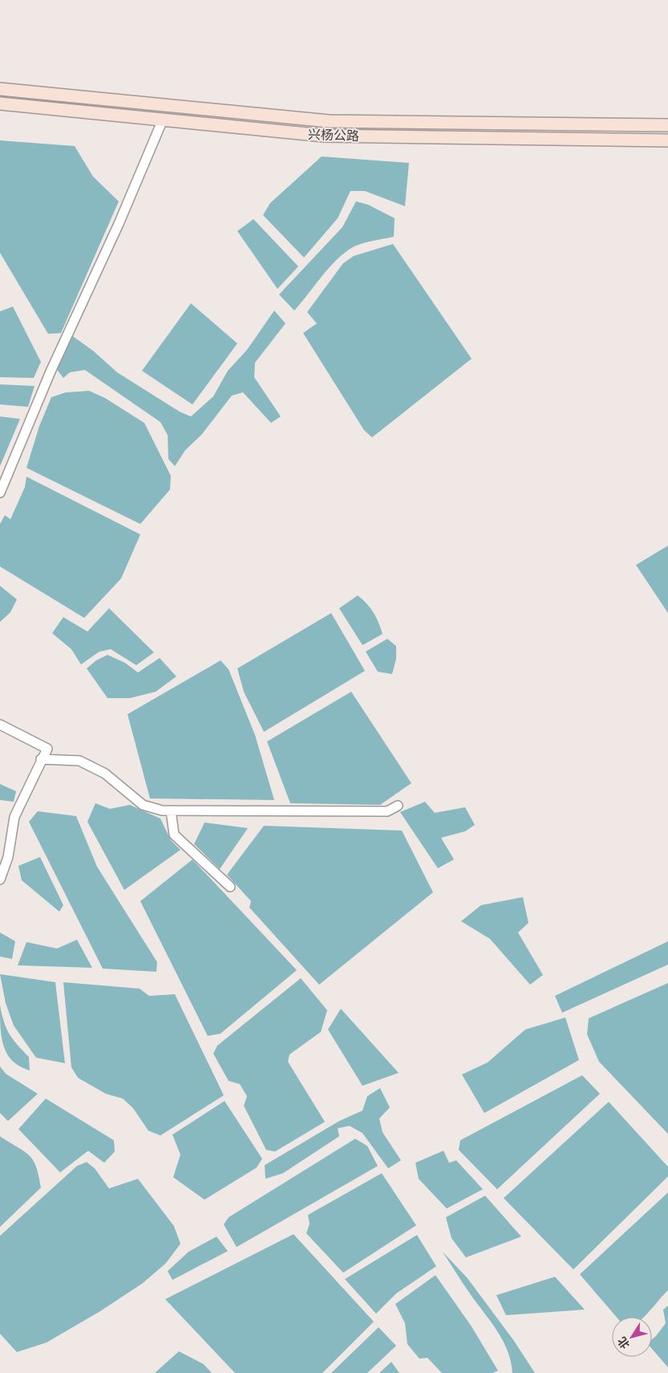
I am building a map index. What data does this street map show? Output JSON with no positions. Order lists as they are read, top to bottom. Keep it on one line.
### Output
{"streets":{"main road":["兴杨公路"]},"north":"bottom left"}
